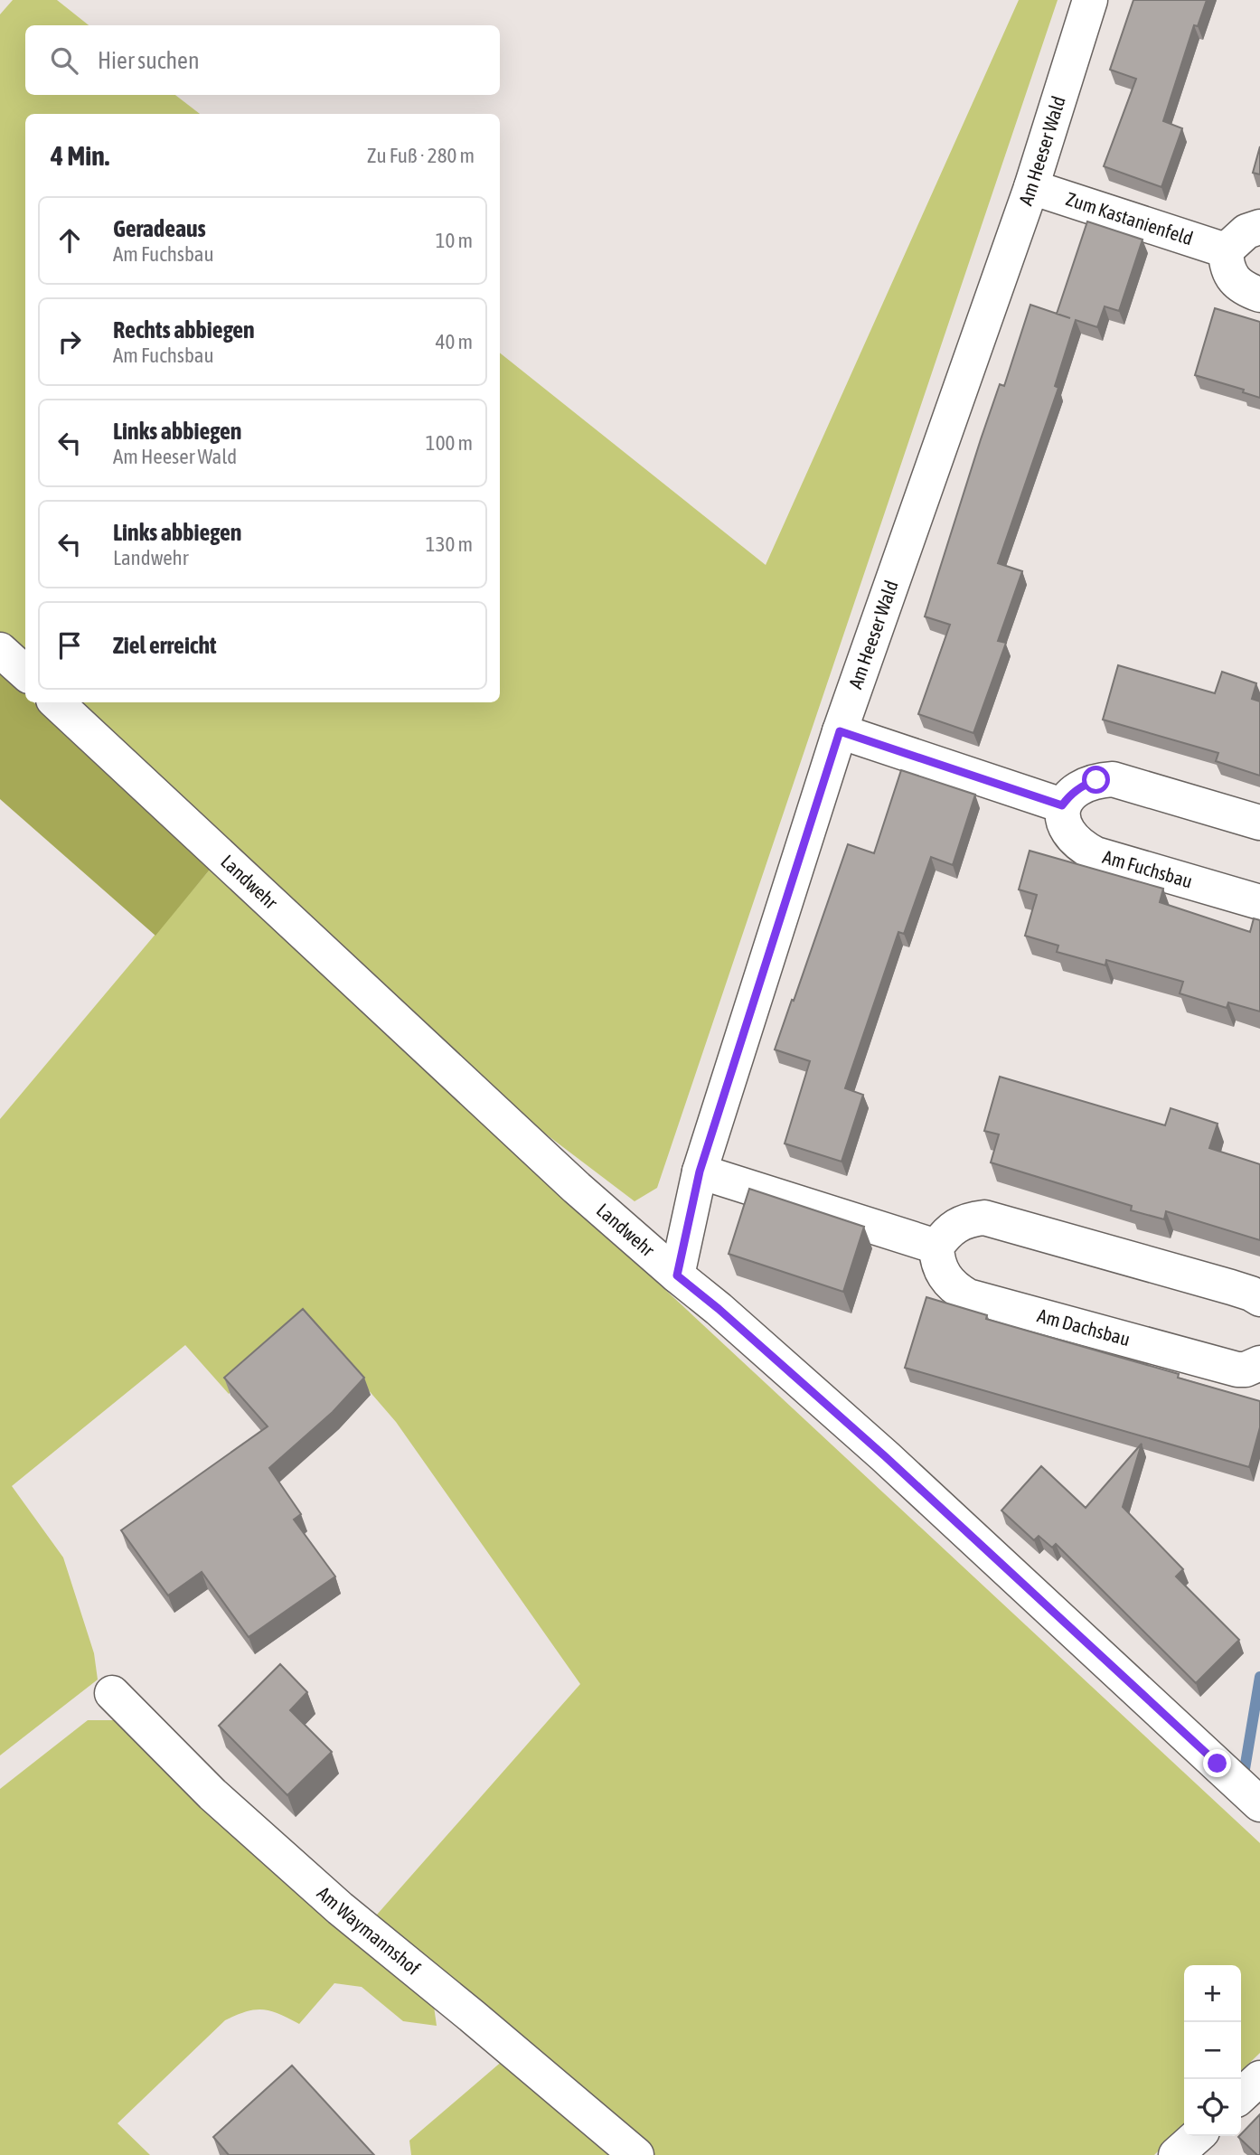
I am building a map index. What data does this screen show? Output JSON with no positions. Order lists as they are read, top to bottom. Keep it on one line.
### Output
{"streets":{"street":["Am Heeser Wald","Zum Kastanienfeld","Am Fuchsbau","Landwehr","Am Dachsbau","Am Waymannshof"]},"crossings":[["Am Heeser Wald","Zum Kastanienfeld"],["Am Heeser Wald","Landwehr"]],"page":{"search":"Hier suchen","heading":["4 Min.","Zu Fuß · 280 m"],"list":[["Geradeaus","Am Fuchsbau","10 m"],["Rechts abbiegen","Am Fuchsbau","40 m"],["Links abbiegen","Am Heeser Wald","100 m"],["Links abbiegen","Landwehr","130 m"],"Ziel erreicht"],"map_buttons":["+","−"]}}
